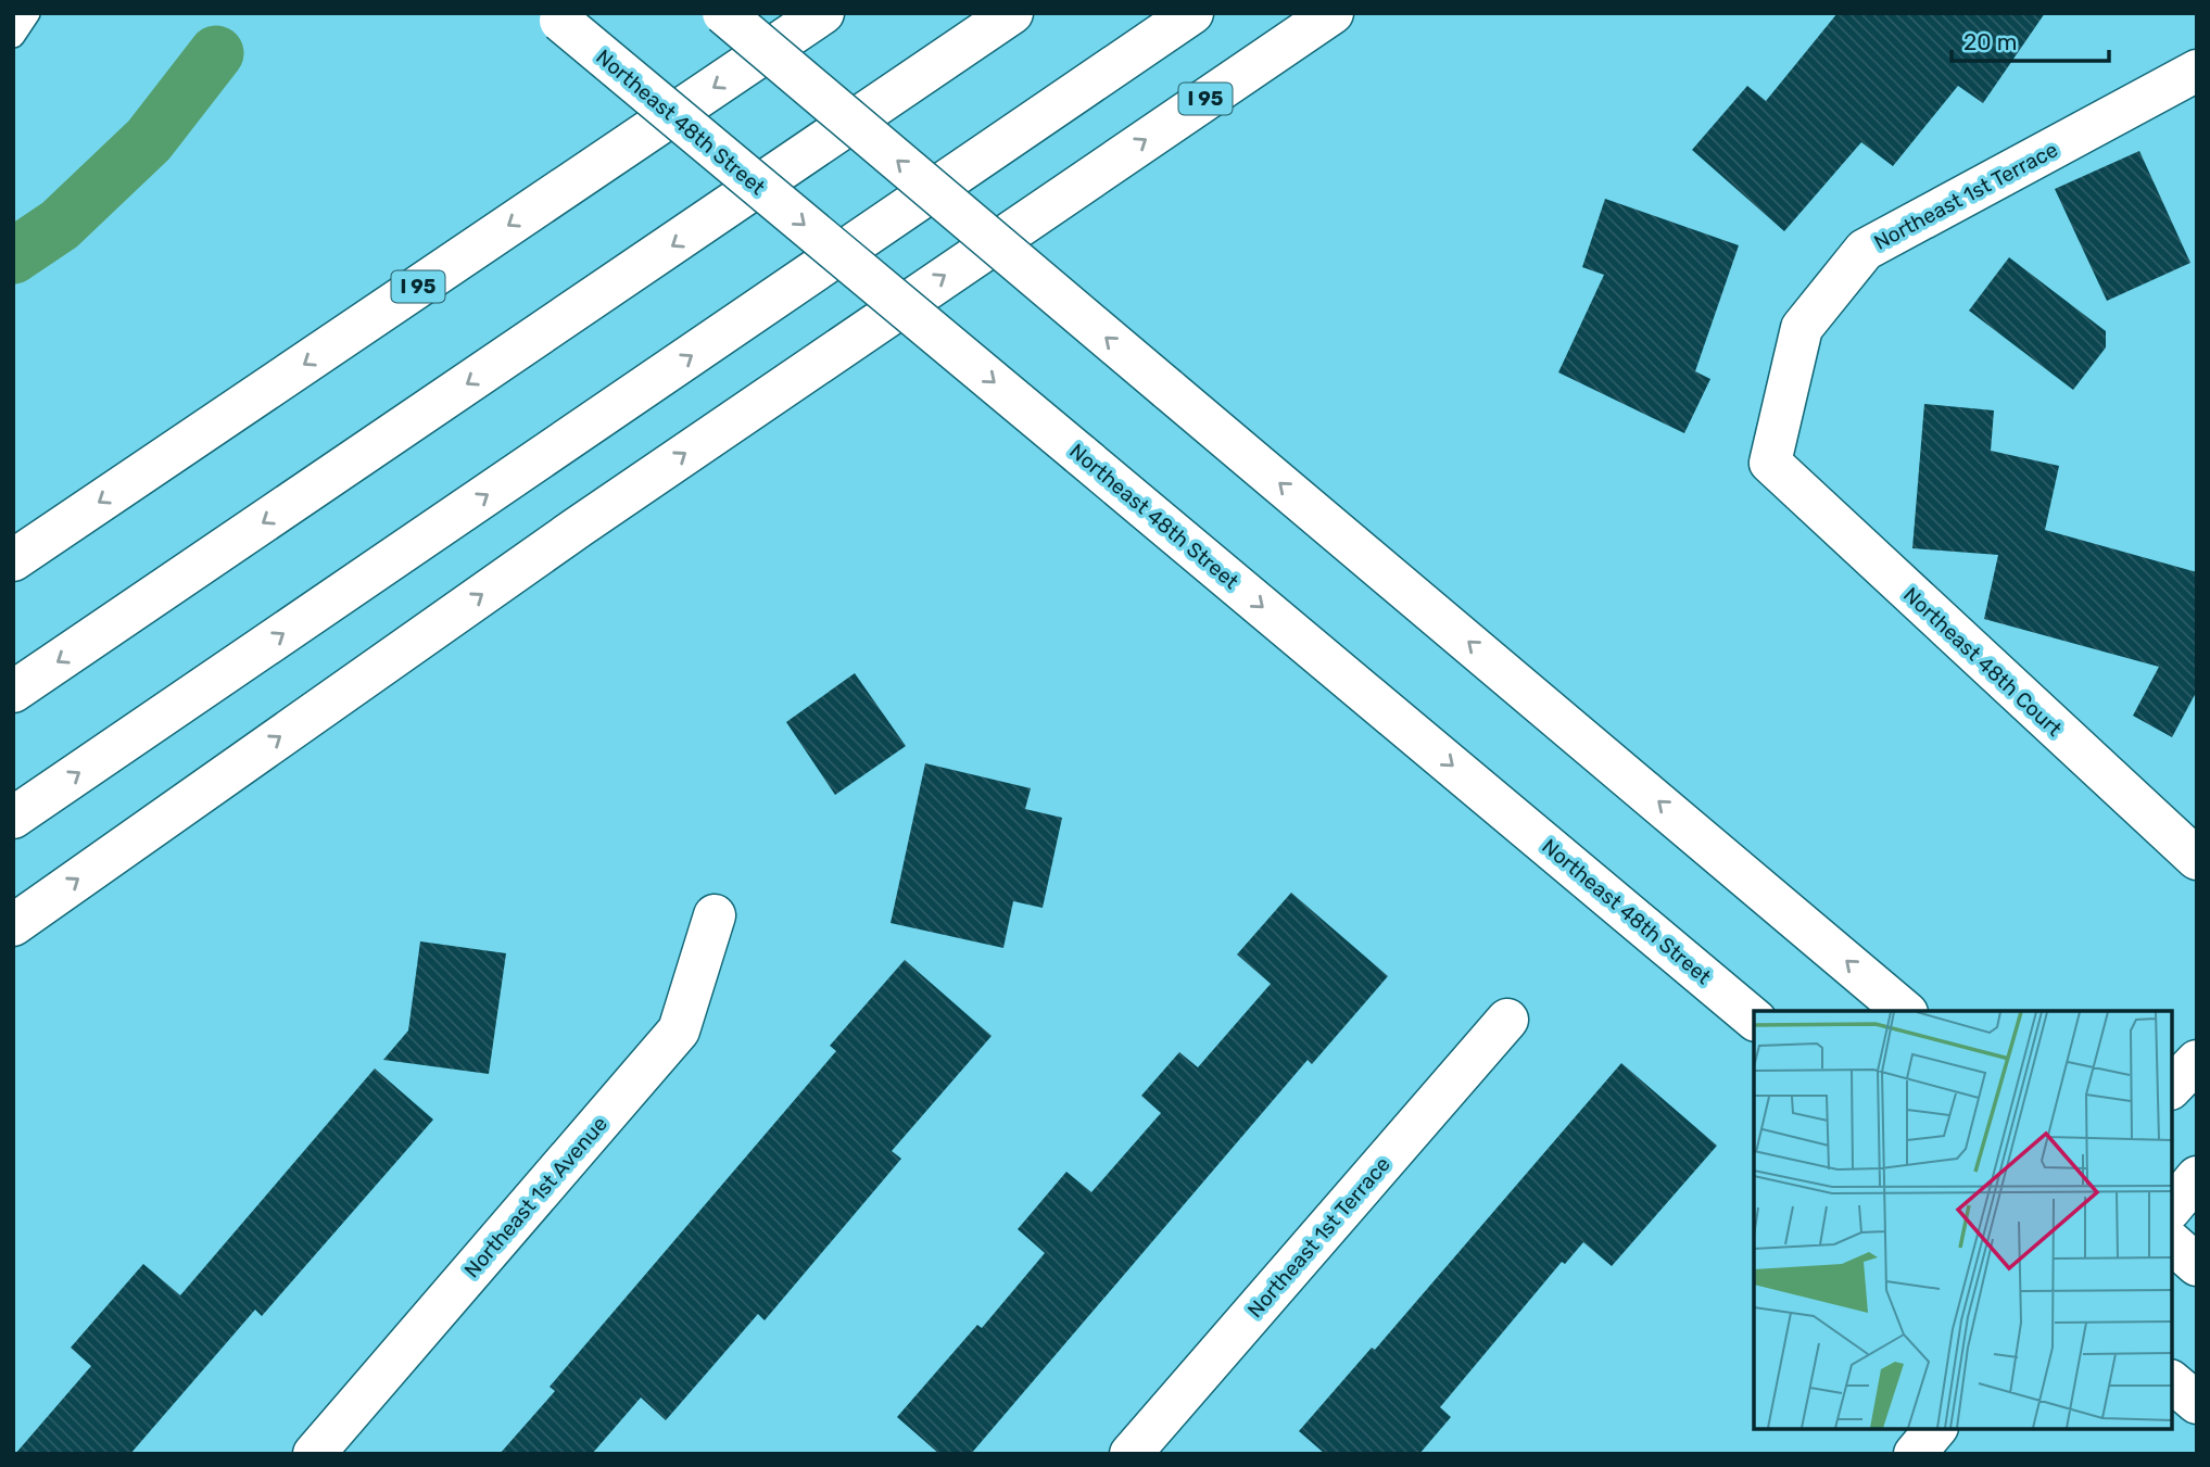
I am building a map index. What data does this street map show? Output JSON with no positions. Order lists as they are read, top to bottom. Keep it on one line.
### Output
{"streets":{"main road":["I 95","Northeast 48th Street","Northeast 1st Terrace","Northeast 48th Court","Northeast 1st Avenue"]},"crossings":[["Northeast 1st Terrace","Northeast 48th Court"]],"scale_bar":"20 m"}
